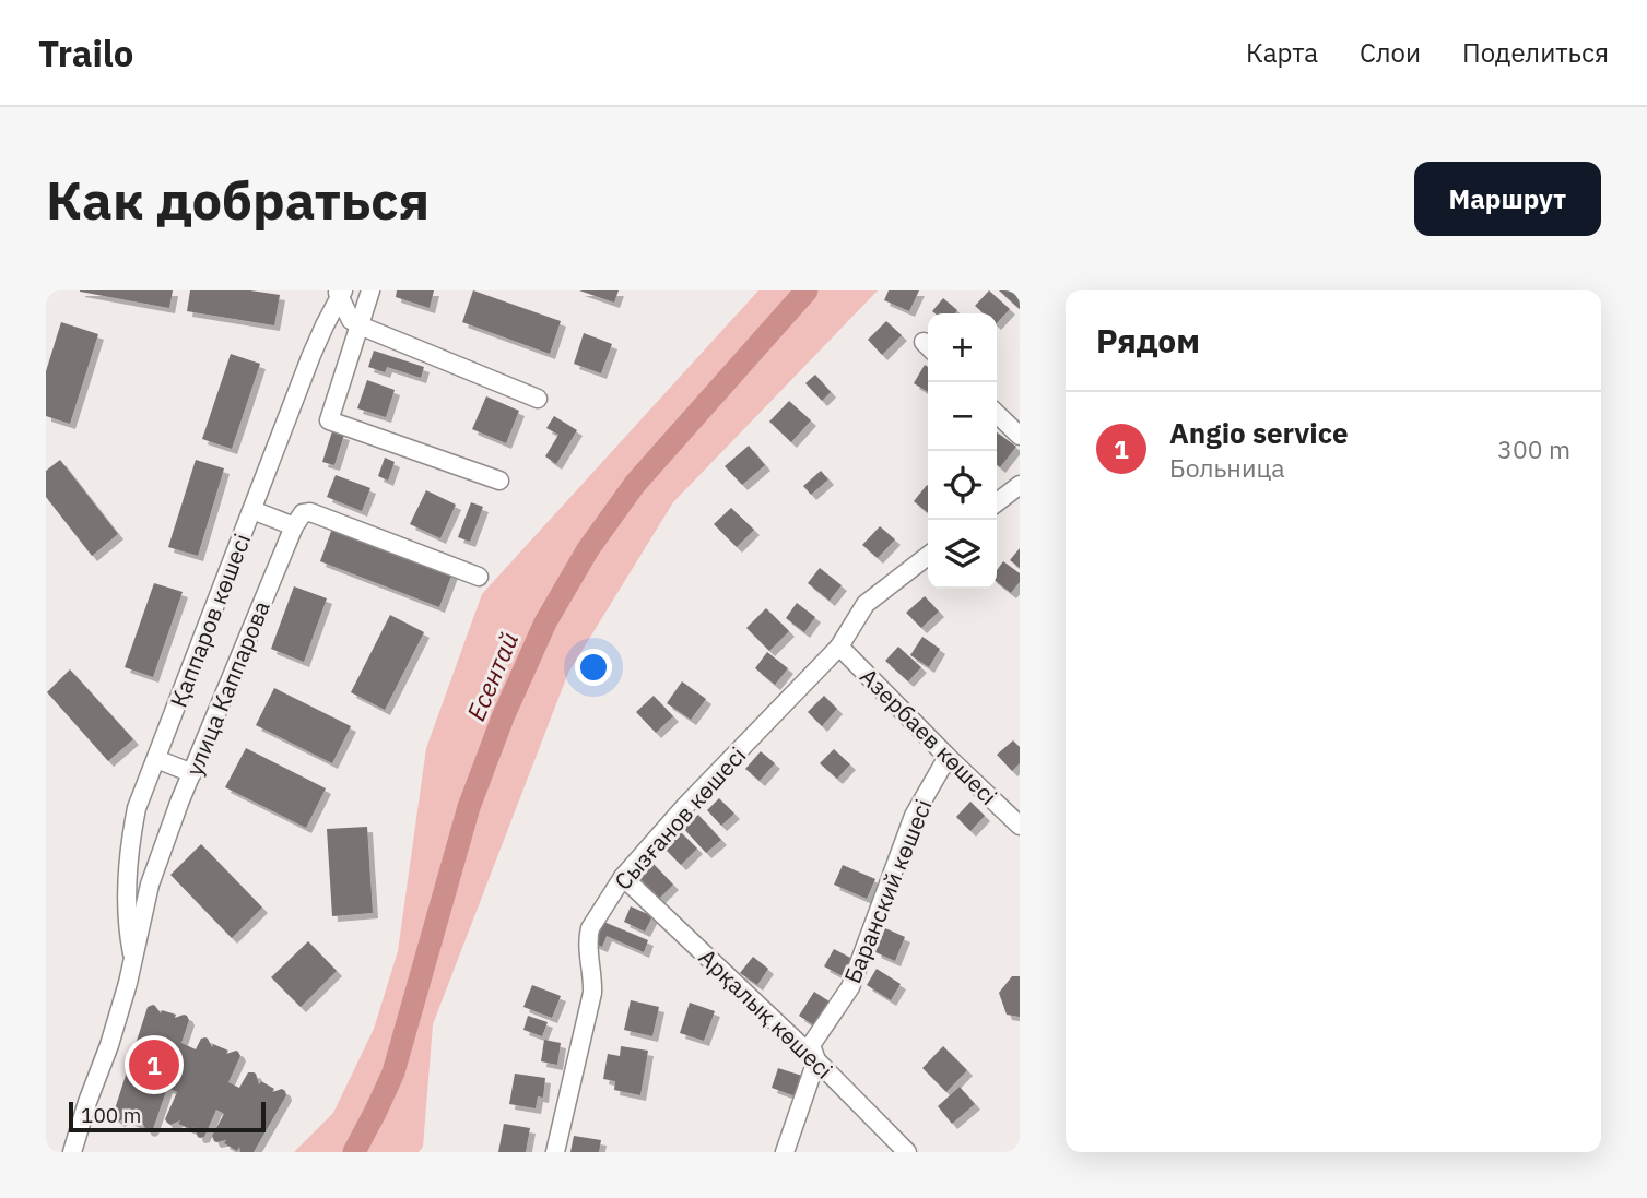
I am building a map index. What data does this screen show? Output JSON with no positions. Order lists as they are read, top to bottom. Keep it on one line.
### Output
{"streets":{"street":["Қаппаров көшесі","улица Каппарова","Азербаев көшесі","Сызғанов көшесі","Баранский көшесі","Арқалық көшесі"]},"crossings":[["Қаппаров көшесі","улица Каппарова"],["Азербаев көшесі","Сызғанов көшесі"],["Азербаев көшесі","Баранский көшесі"],["Сызғанов көшесі","Арқалық көшесі"],["Баранский көшесі","Арқалық көшесі"]],"water":["Есентай"],"scale_bar":"100 m","page":{"header":"Trailo","nav":["Карта","Слои","Поделиться"],"buttons":"Маршрут","title":"Как добраться","heading":"Рядом","map_buttons":["+","−"],"list":[{"mark":"1","name":"Angio service","note":"Больница","value":"300 m"}],"pins":"1","scale":"100 m"}}
